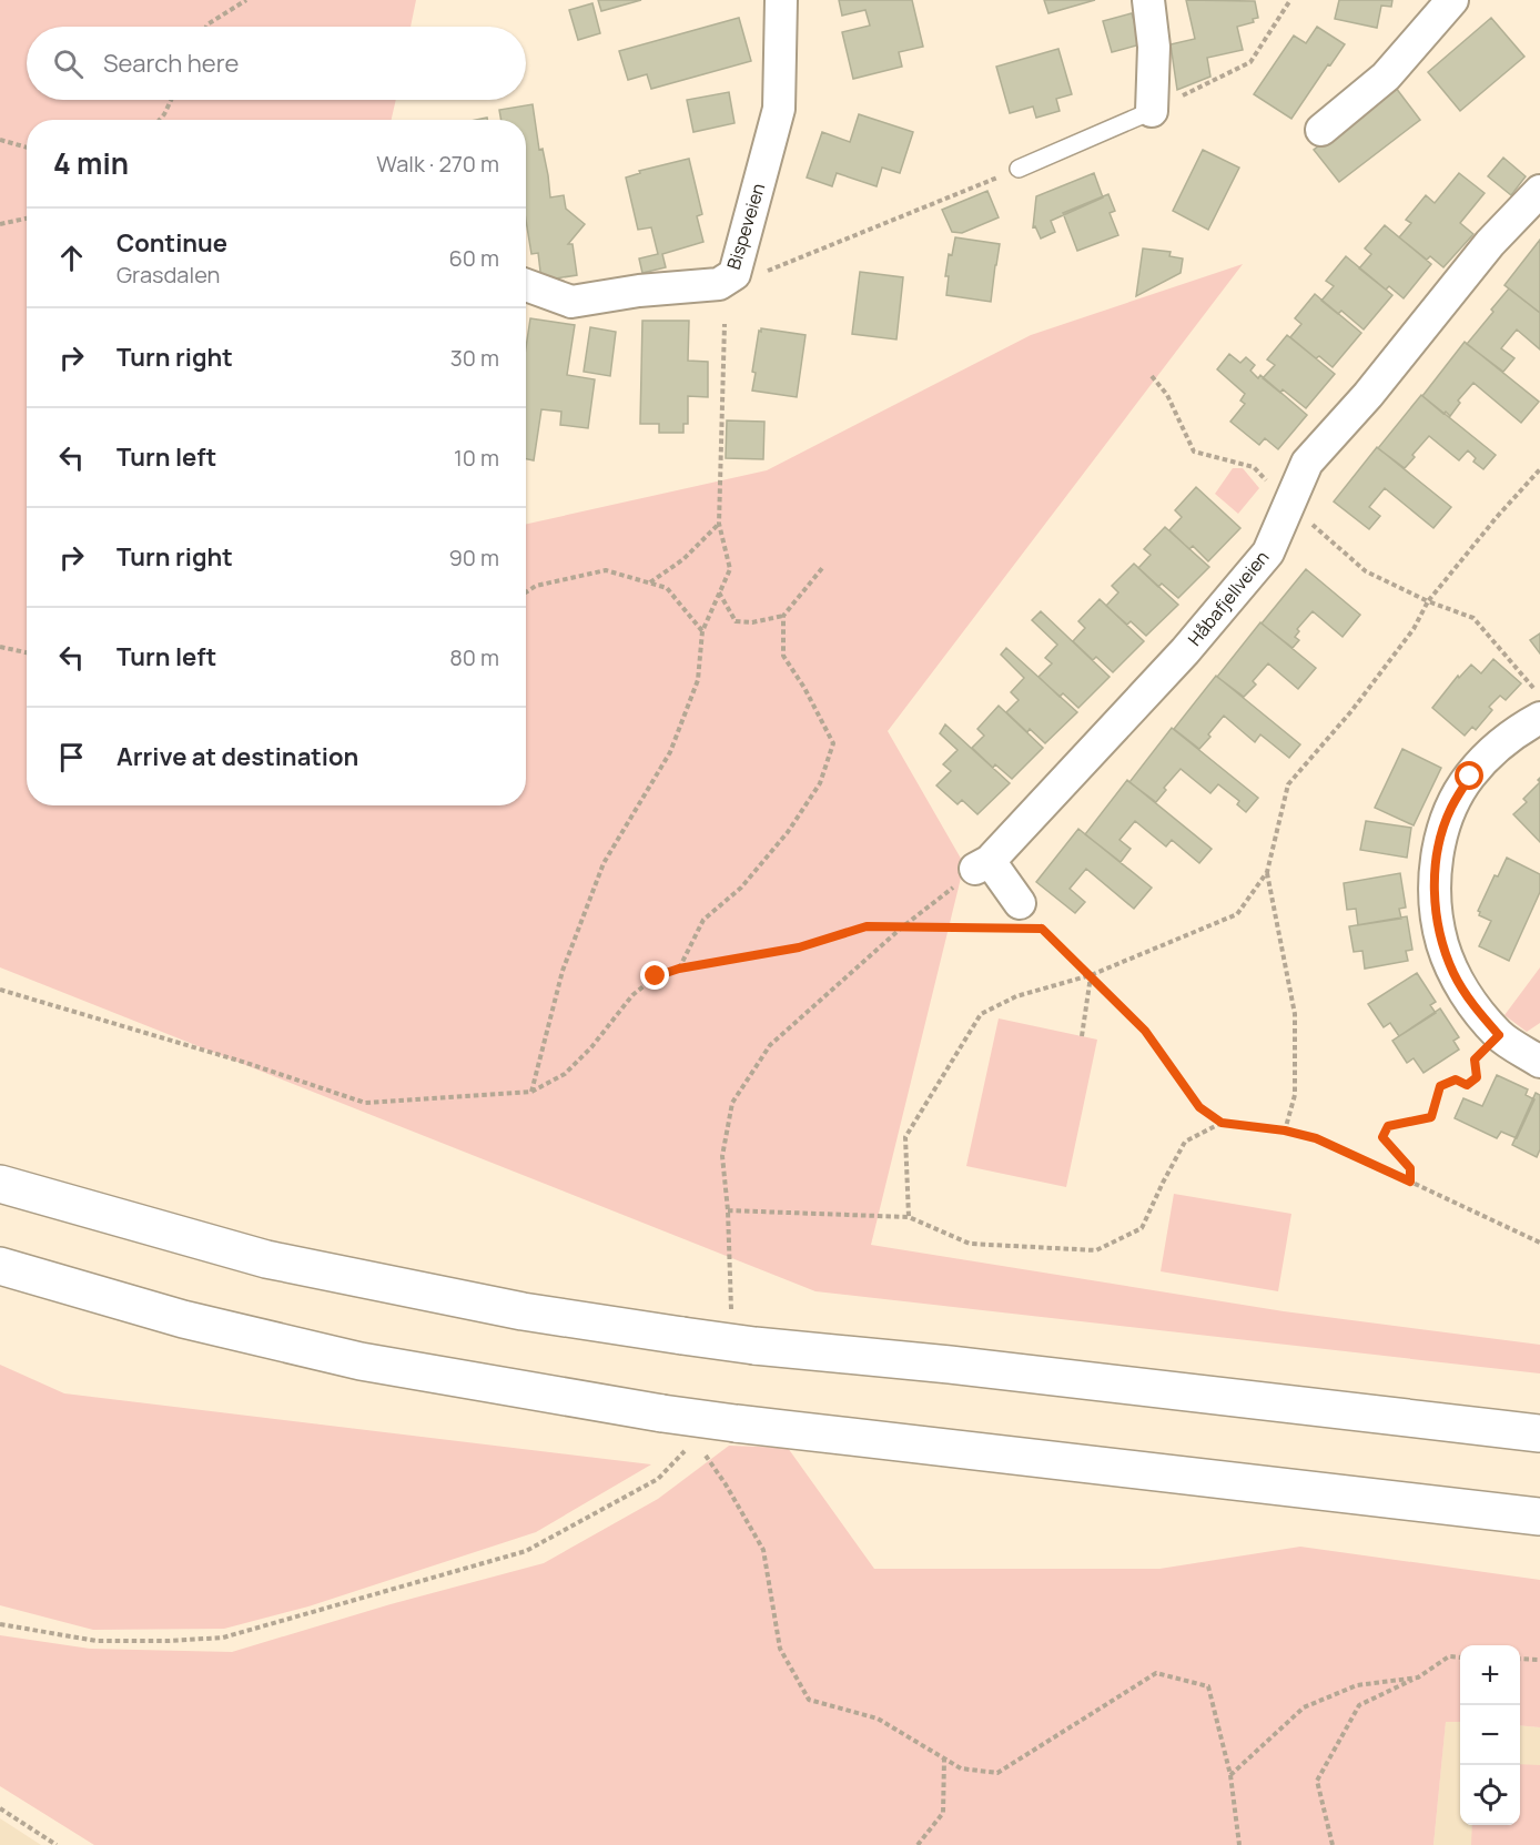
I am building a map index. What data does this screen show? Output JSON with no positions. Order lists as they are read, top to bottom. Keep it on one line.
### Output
{"streets":{"street":["Bispeveien","Håbafjellveien"]},"page":{"search":"Search here","heading":["4 min","Walk · 270 m"],"list":[["Continue","Grasdalen","60 m"],["Turn right","30 m"],["Turn left","10 m"],["Turn right","90 m"],["Turn left","80 m"],"Arrive at destination"],"map_buttons":["+","−"]}}
